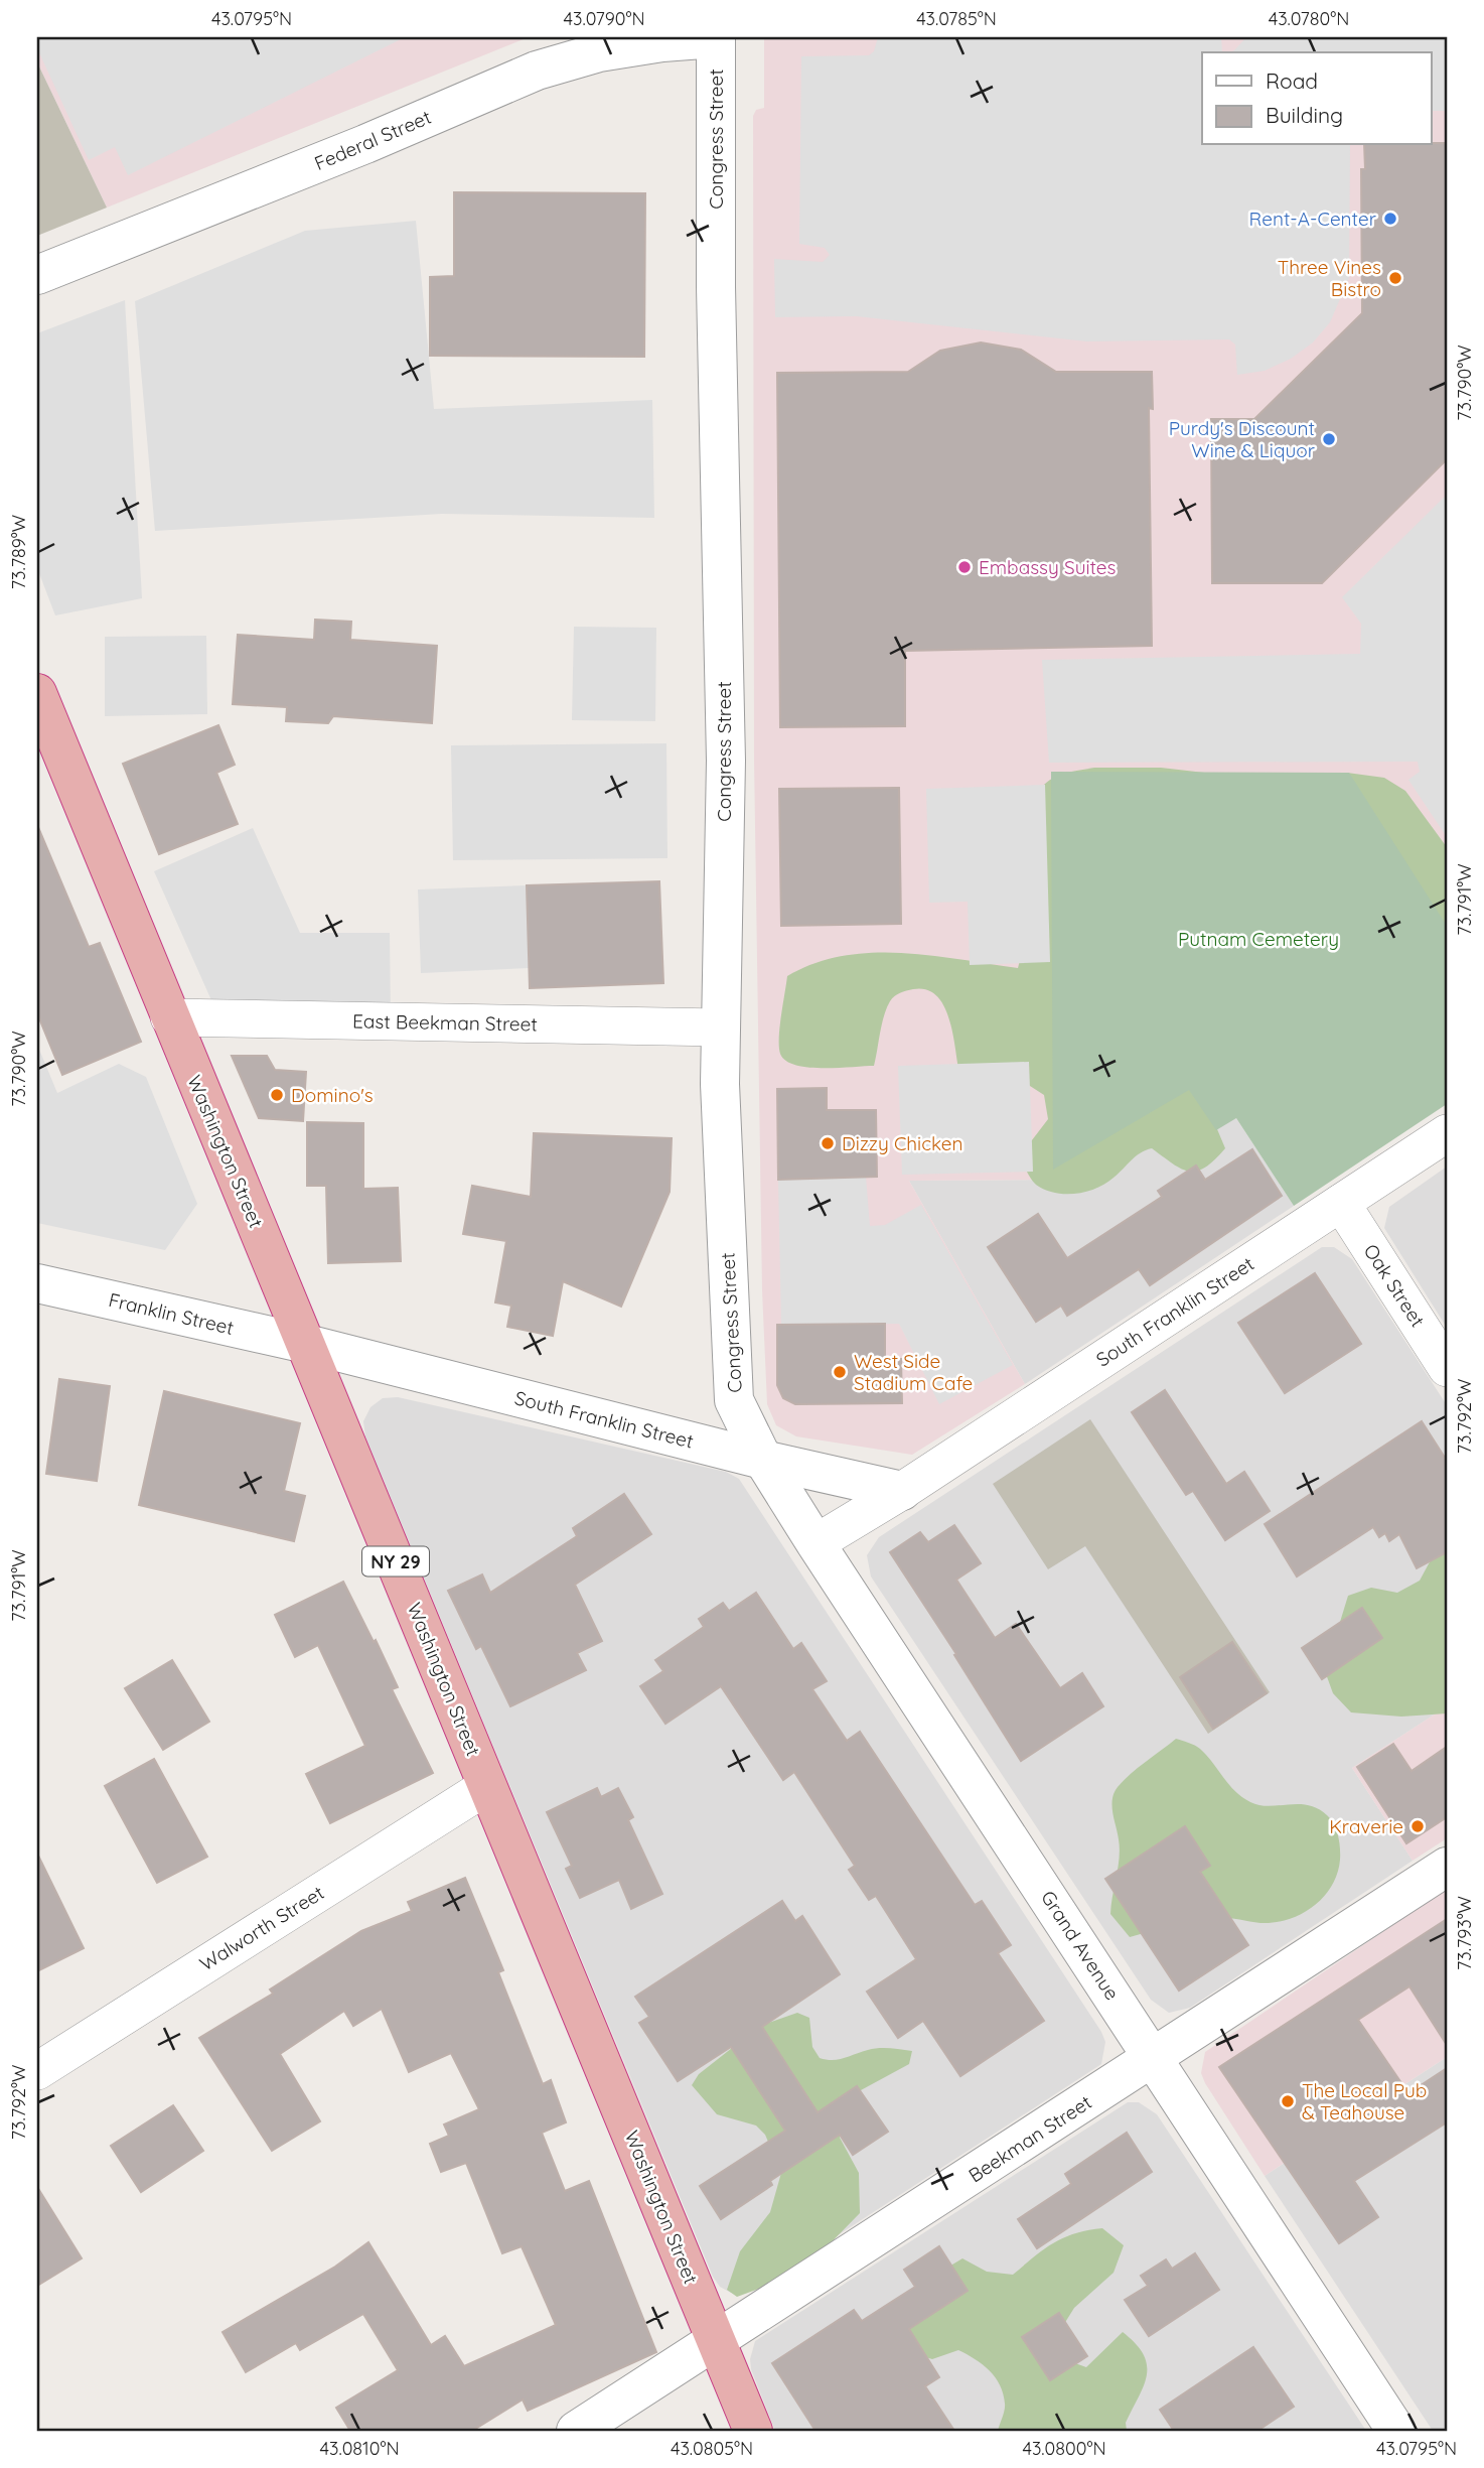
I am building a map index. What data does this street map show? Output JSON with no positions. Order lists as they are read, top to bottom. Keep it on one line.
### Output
{"streets":{"highway":["Washington Street","NY 29"],"street":["Congress Street","Federal Street","East Beekman Street","Oak Street","South Franklin Street","Franklin Street","Walworth Street","Grand Avenue","Beekman Street"]},"crossings":[["Congress Street","Federal Street"],["Congress Street","East Beekman Street"],["Congress Street","South Franklin Street"],["Congress Street","Grand Avenue"],["East Beekman Street","Washington Street"],["Washington Street","South Franklin Street"],["Washington Street","Franklin Street"],["Washington Street","Walworth Street"],["Washington Street","Beekman Street"],["Oak Street","South Franklin Street"],["South Franklin Street","Franklin Street"],["South Franklin Street","Grand Avenue"],["Grand Avenue","Beekman Street"]],"parks":["Putnam Cemetery"],"places":["Rent-A-Center","Three Vines Bistro","Purdy's Discount Wine & Liquor","Embassy Suites","Domino's","Dizzy Chicken","West Side Stadium Cafe","Kraverie","The Local Pub & Teahouse"],"legend":["Road","Building"],"coordinates":["43.0795°N","43.0790°N","43.0785°N","43.0780°N","73.790°W","73.789°W","73.791°W","73.792°W","73.793°W","43.0810°N","43.0805°N","43.0800°N"]}
